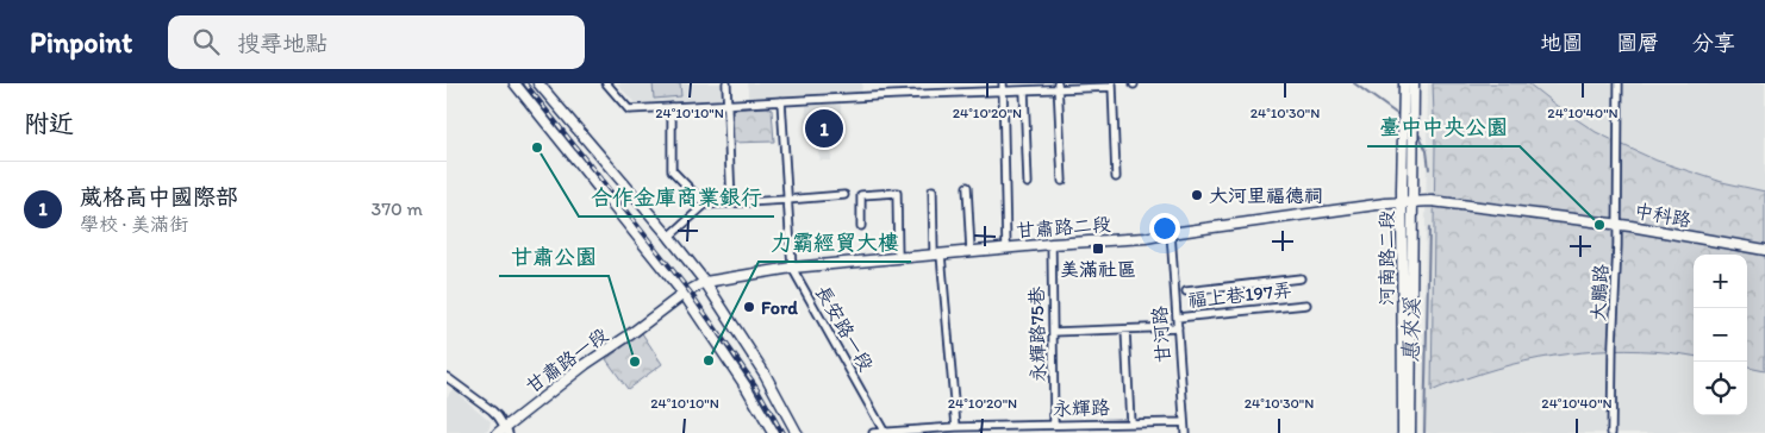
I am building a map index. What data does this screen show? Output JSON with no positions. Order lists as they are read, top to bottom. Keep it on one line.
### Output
{"streets":{"street":["中科路","甘肅路二段","河南路二段","大鵬路","福上巷197弄","長安路一段","永輝路75巷","甘河路","甘肅路一段","永輝路"]},"crossings":[["中科路","甘肅路二段"],["中科路","河南路二段"],["中科路","大鵬路"],["甘肅路二段","河南路二段"],["甘肅路二段","長安路一段"],["甘肅路二段","永輝路75巷"],["甘肅路二段","甘河路"],["甘肅路二段","甘肅路一段"],["福上巷197弄","甘河路"],["長安路一段","永輝路"],["永輝路75巷","永輝路"],["甘河路","永輝路"]],"water":["惠來溪"],"places":{"other":["合作金庫商業銀行","大河里福德祠","臺中中央公園","Ford","力霸經貿大樓","甘肅公園"],"transit":["美滿社區"]},"page":{"header":"Pinpoint","search":"搜尋地點","nav":["地圖","圖層","分享"],"heading":"附近","pins":"1","list":[{"mark":"1","name":"葳格高中國際部","note":"學校 · 美滿街","value":"370 m"}],"map_buttons":["+","−"]},"coordinates":["24°10'10\"N","24°10'20\"N","24°10'30\"N","24°10'40\"N"]}
